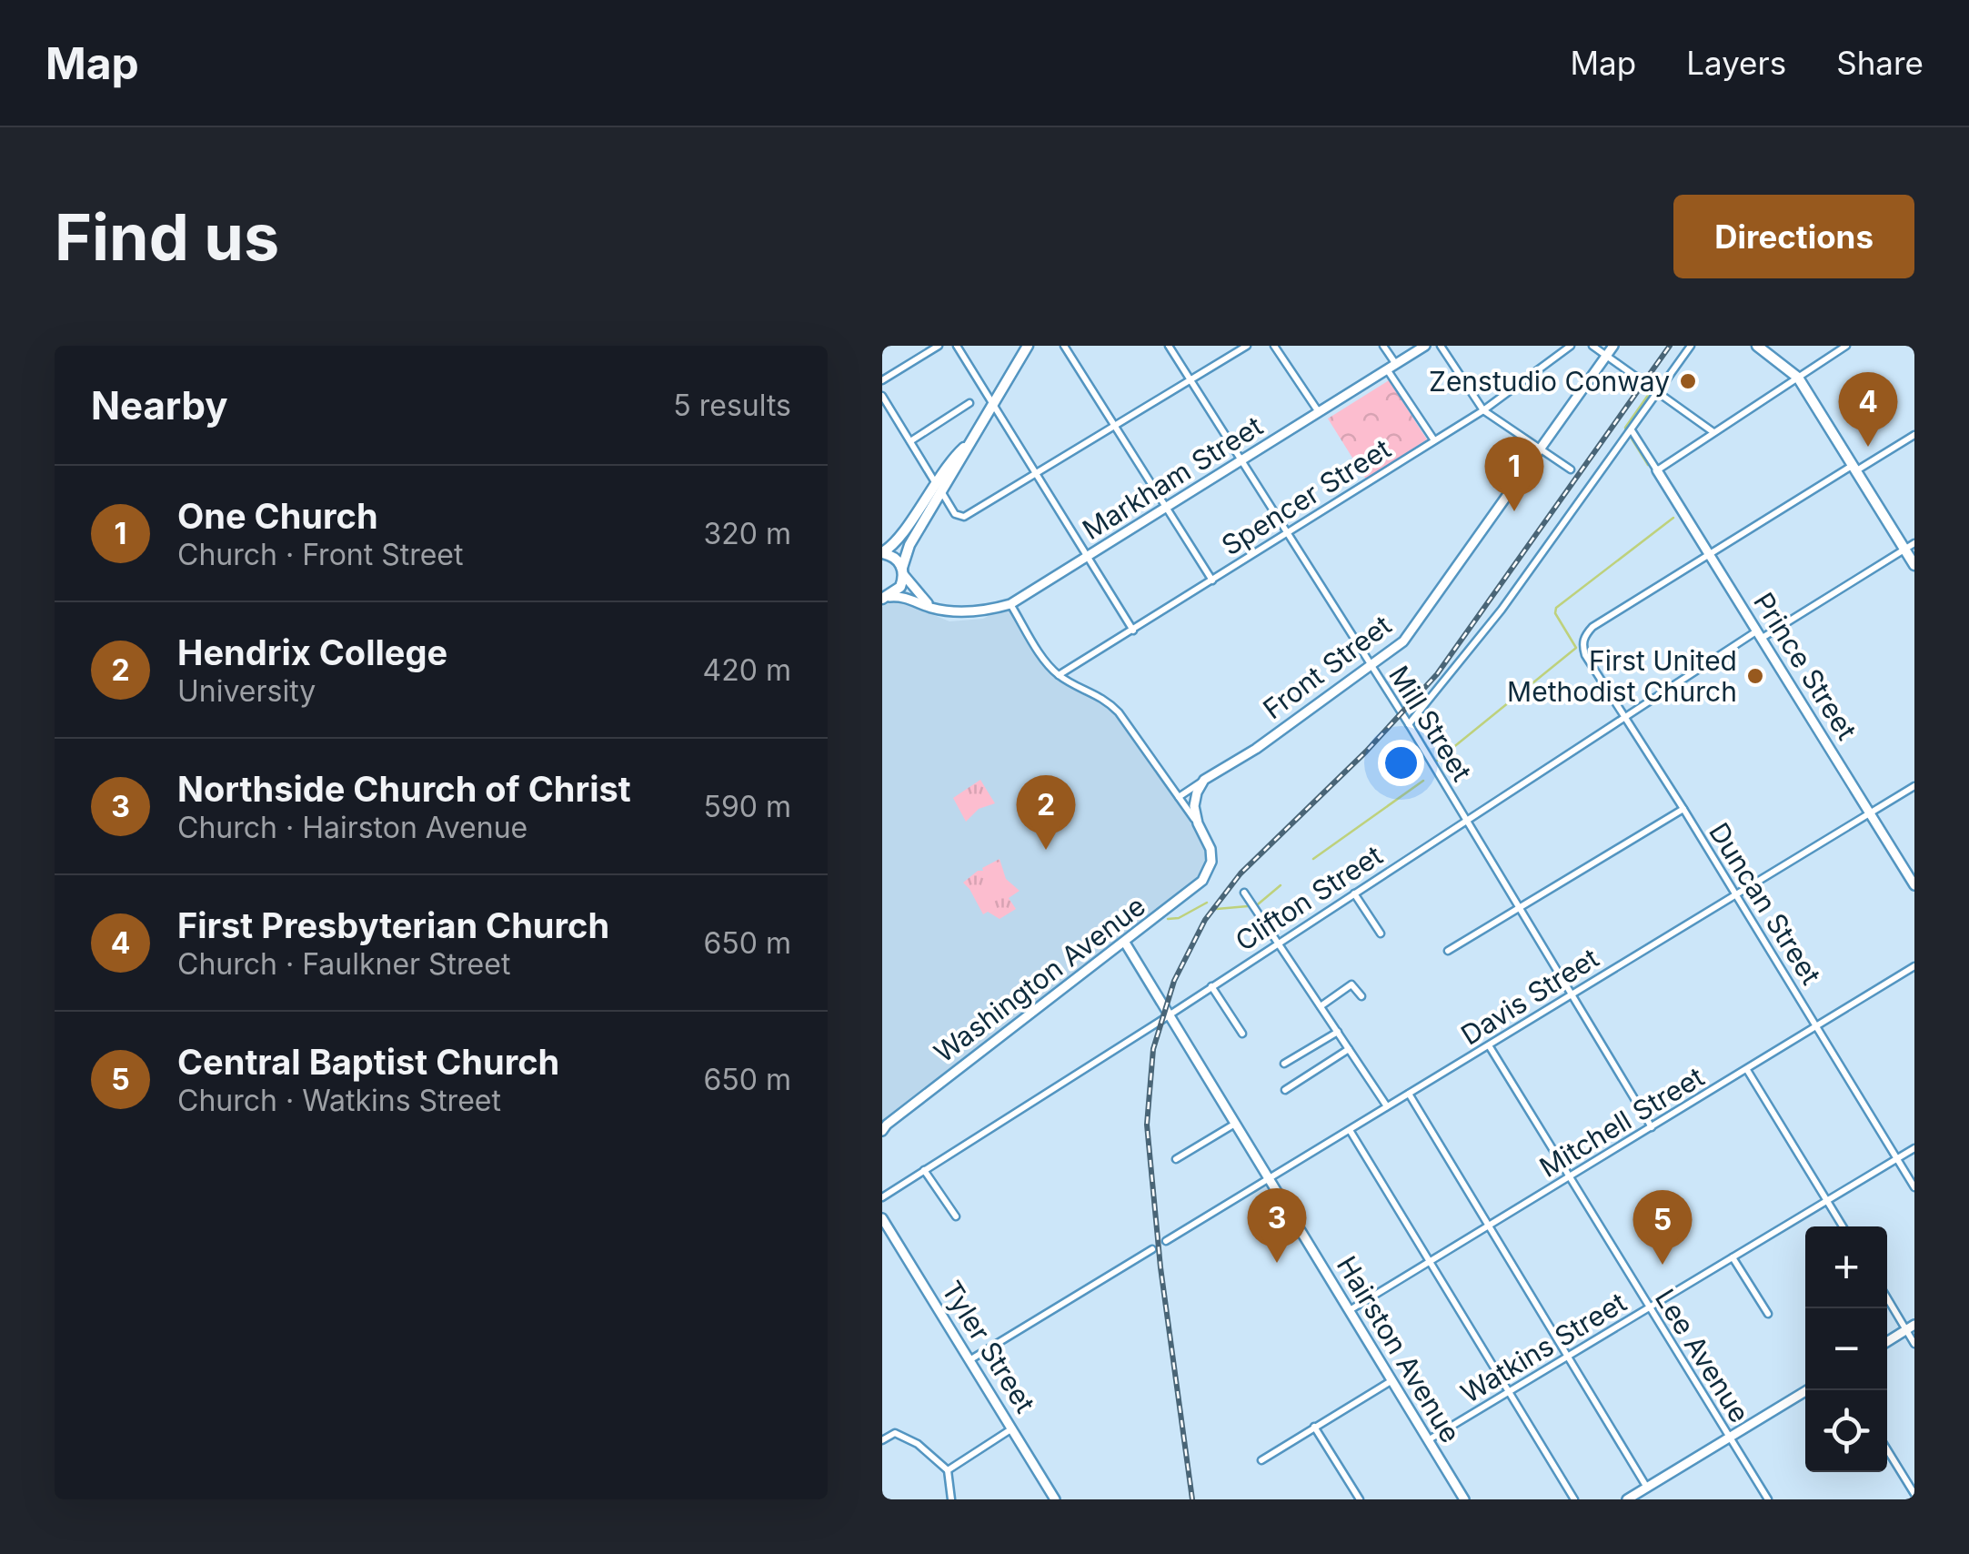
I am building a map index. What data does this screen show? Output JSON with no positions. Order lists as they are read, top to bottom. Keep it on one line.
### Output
{"streets":{"street":["Markham Street","Spencer Street","Prince Street","Front Street","Mill Street","Clifton Street","Duncan Street","Washington Avenue","Davis Street","Mitchell Street","Tyler Street","Watkins Street","Hairston Avenue","Lee Avenue"]},"crossings":[["Markham Street","Mill Street"],["Spencer Street","Mill Street"],["Prince Street","Clifton Street"],["Prince Street","Duncan Street"],["Prince Street","Davis Street"],["Front Street","Mill Street"],["Mill Street","Clifton Street"],["Mill Street","Davis Street"],["Mill Street","Mitchell Street"],["Clifton Street","Duncan Street"],["Clifton Street","Hairston Avenue"],["Duncan Street","Davis Street"],["Duncan Street","Mitchell Street"],["Duncan Street","Watkins Street"],["Washington Avenue","Hairston Avenue"],["Davis Street","Hairston Avenue"],["Davis Street","Lee Avenue"],["Mitchell Street","Hairston Avenue"],["Mitchell Street","Lee Avenue"],["Watkins Street","Hairston Avenue"],["Watkins Street","Lee Avenue"]],"places":["Zenstudio Conway","First United Methodist Church"],"page":{"header":"Map","nav":["Map","Layers","Share"],"buttons":"Directions","title":"Find us","heading":["Nearby","5 results"],"pins":["4","1","2","3","5"],"list":[{"mark":"1","name":"One Church","note":"Church · Front Street","value":"320 m"},{"mark":"2","name":"Hendrix College","note":"University","value":"420 m"},{"mark":"3","name":"Northside Church of Christ","note":"Church · Hairston Avenue","value":"590 m"},{"mark":"4","name":"First Presbyterian Church","note":"Church · Faulkner Street","value":"650 m"},{"mark":"5","name":"Central Baptist Church","note":"Church · Watkins Street","value":"650 m"}],"map_buttons":["+","−"]}}
